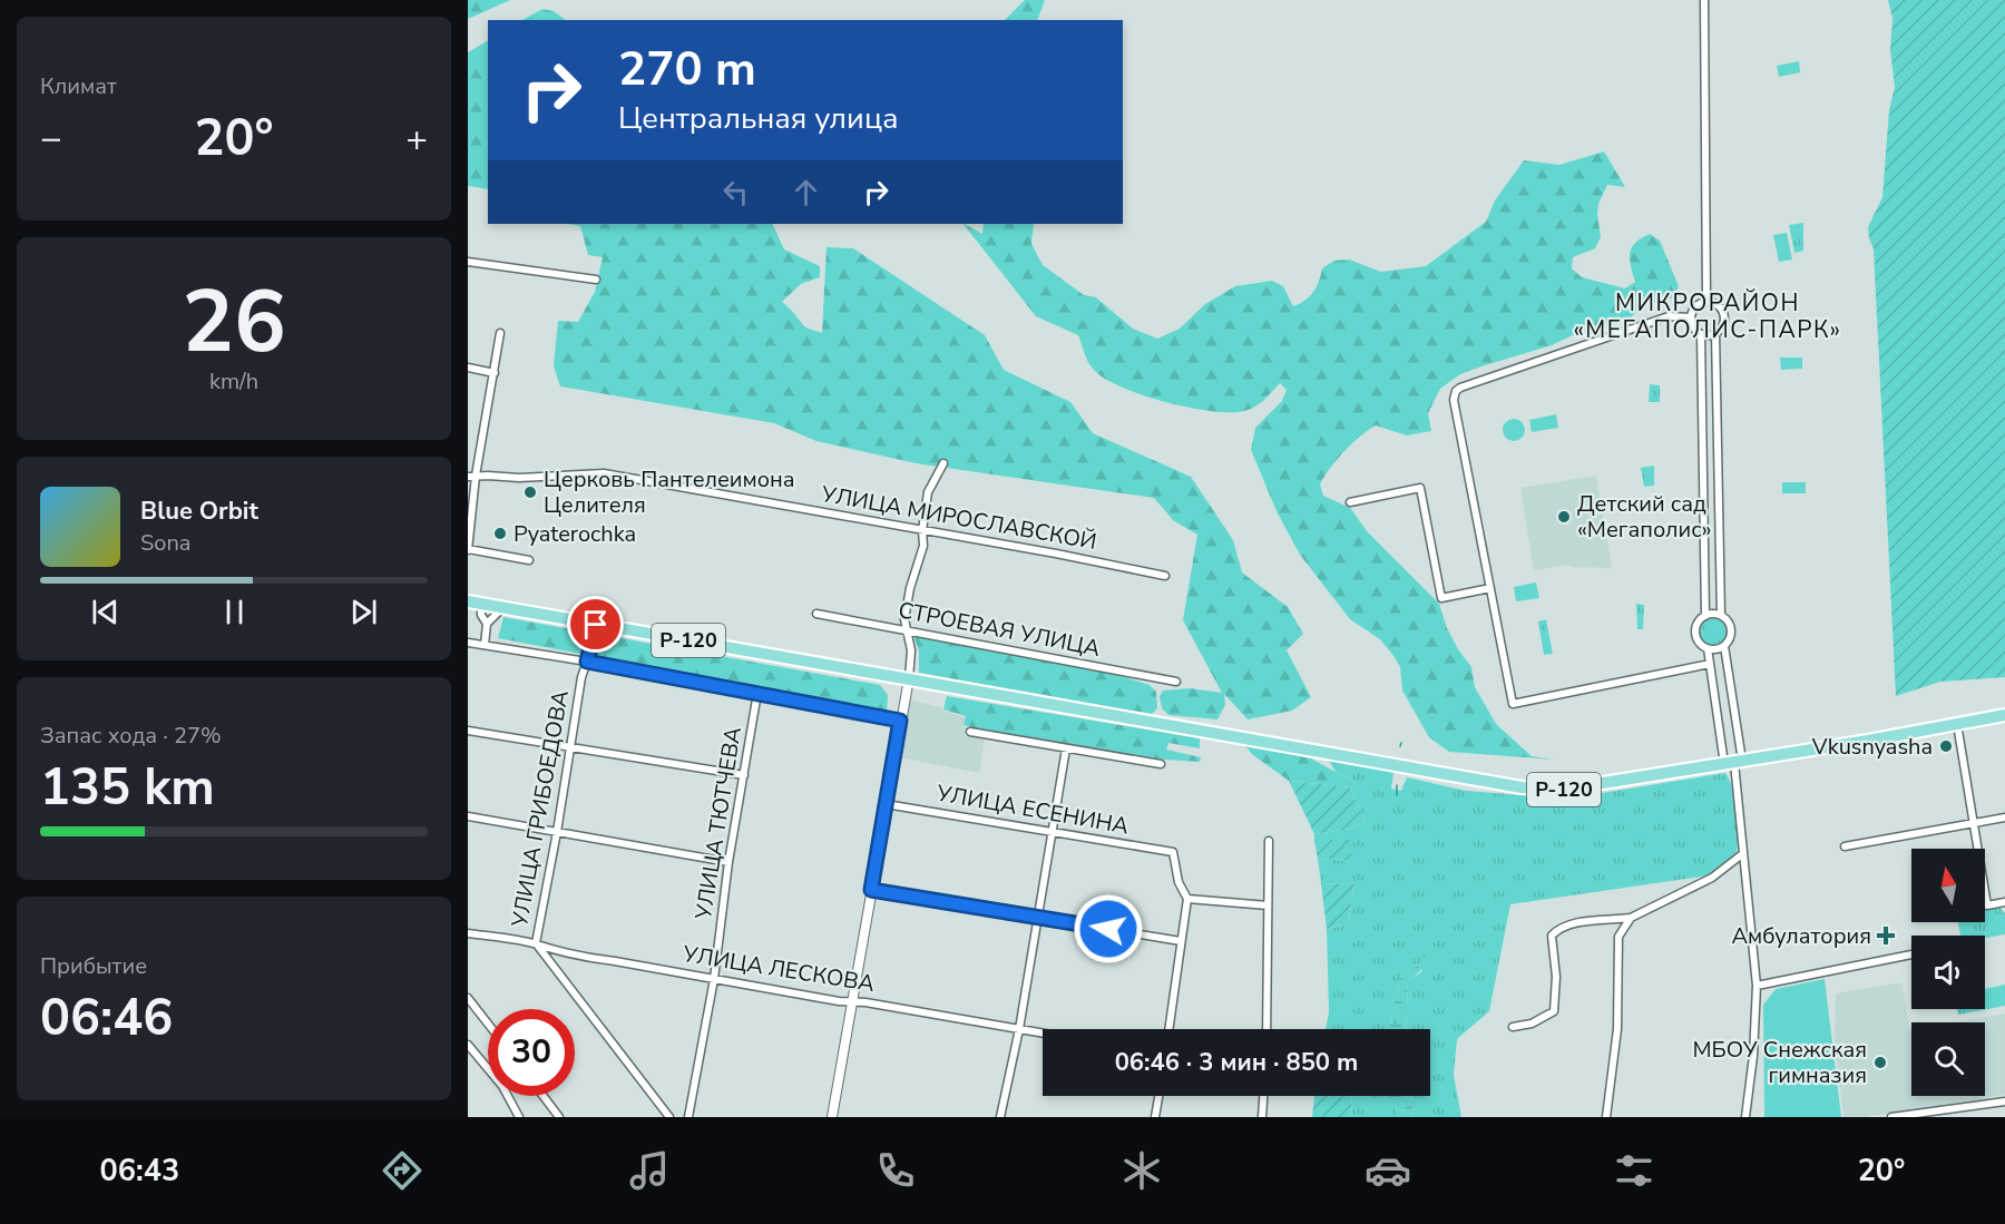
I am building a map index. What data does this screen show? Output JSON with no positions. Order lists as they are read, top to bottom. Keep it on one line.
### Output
{"streets":{"main road":["Р-120"],"street":["УЛИЦА МИРОСЛАВСКОЙ","СТРОЕВАЯ УЛИЦА","УЛИЦА ГРИБОЕДОВА","УЛИЦА ЕСЕНИНА","УЛИЦА ТЮТЧЕВА","УЛИЦА ЛЕСКОВА"]},"crossings":[["Р-120","УЛИЦА ГРИБОЕДОВА"],["УЛИЦА ГРИБОЕДОВА","УЛИЦА ЛЕСКОВА"],["УЛИЦА ТЮТЧЕВА","УЛИЦА ЛЕСКОВА"]],"districts":["МИКРОРАЙОН «МЕГАПОЛИС-ПАРК»"],"places":{"other":["Церковь Пантелеимона Целителя","Детский сад «Мегаполис»","Pyaterochka","Vkusnyasha","МБОУ Снежская гимназия"],"health":["Амбулатория"]},"north":"top","page":{"tile":["Климат",["26","km/h"],["Запас хода · 27%","135 km"],["Прибытие","06:46"]],"turn":["270 m","Центральная улица"],"heat":["−","20°","+"],"song":["Blue Orbit","Sona"],"limit":"30","trip":"06:46 · 3 мин · 850 m","tabs":["06:43","20°"]}}
